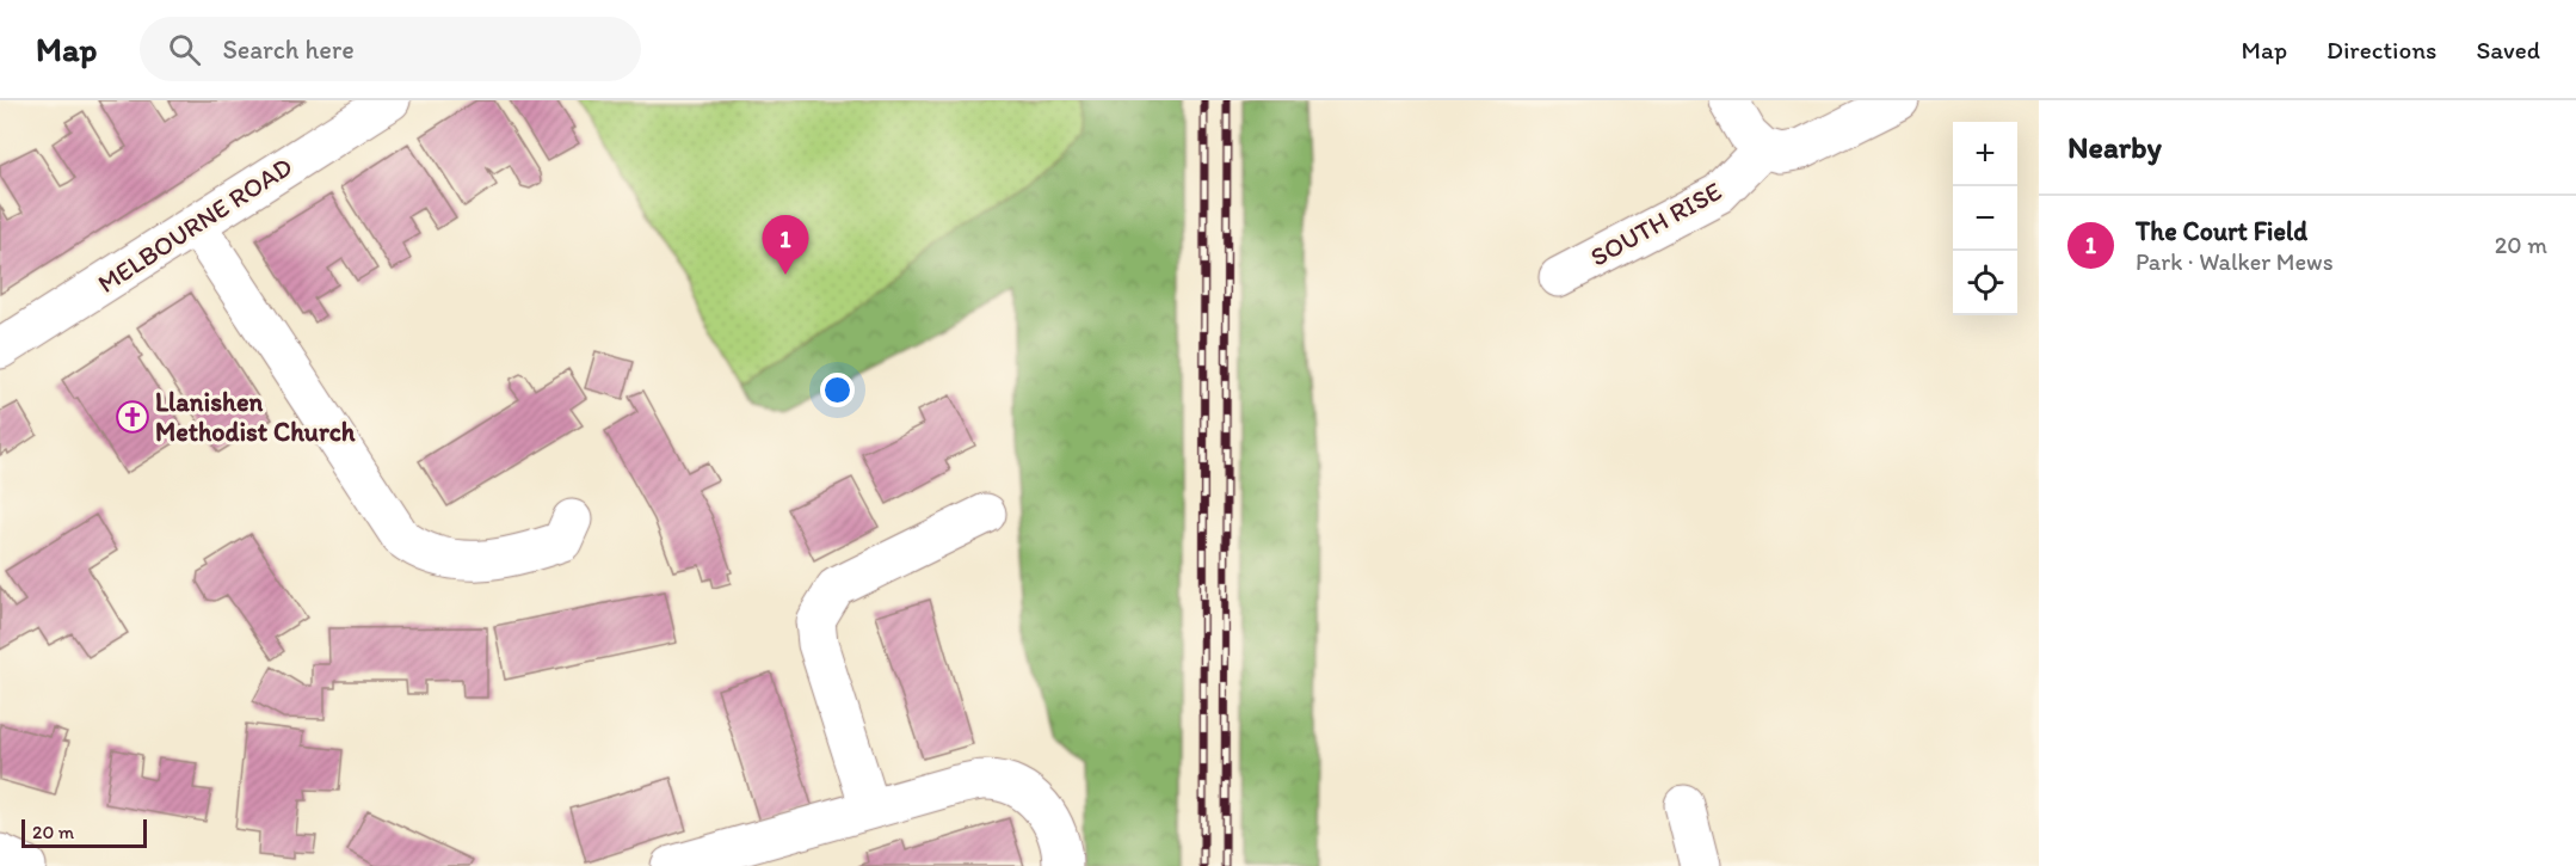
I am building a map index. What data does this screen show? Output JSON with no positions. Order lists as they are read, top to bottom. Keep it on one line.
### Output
{"streets":{"street":["SOUTH RISE","MELBOURNE ROAD"]},"places":{"church":["Llanishen Methodist Church"]},"scale_bar":"20 m","page":{"header":"Map","search":"Search here","nav":["Map","Directions","Saved"],"heading":"Nearby","map_buttons":["+","−"],"list":[{"mark":"1","name":"The Court Field","note":"Park · Walker Mews","value":"20 m"}],"pins":"1","scale":"20 m"}}
